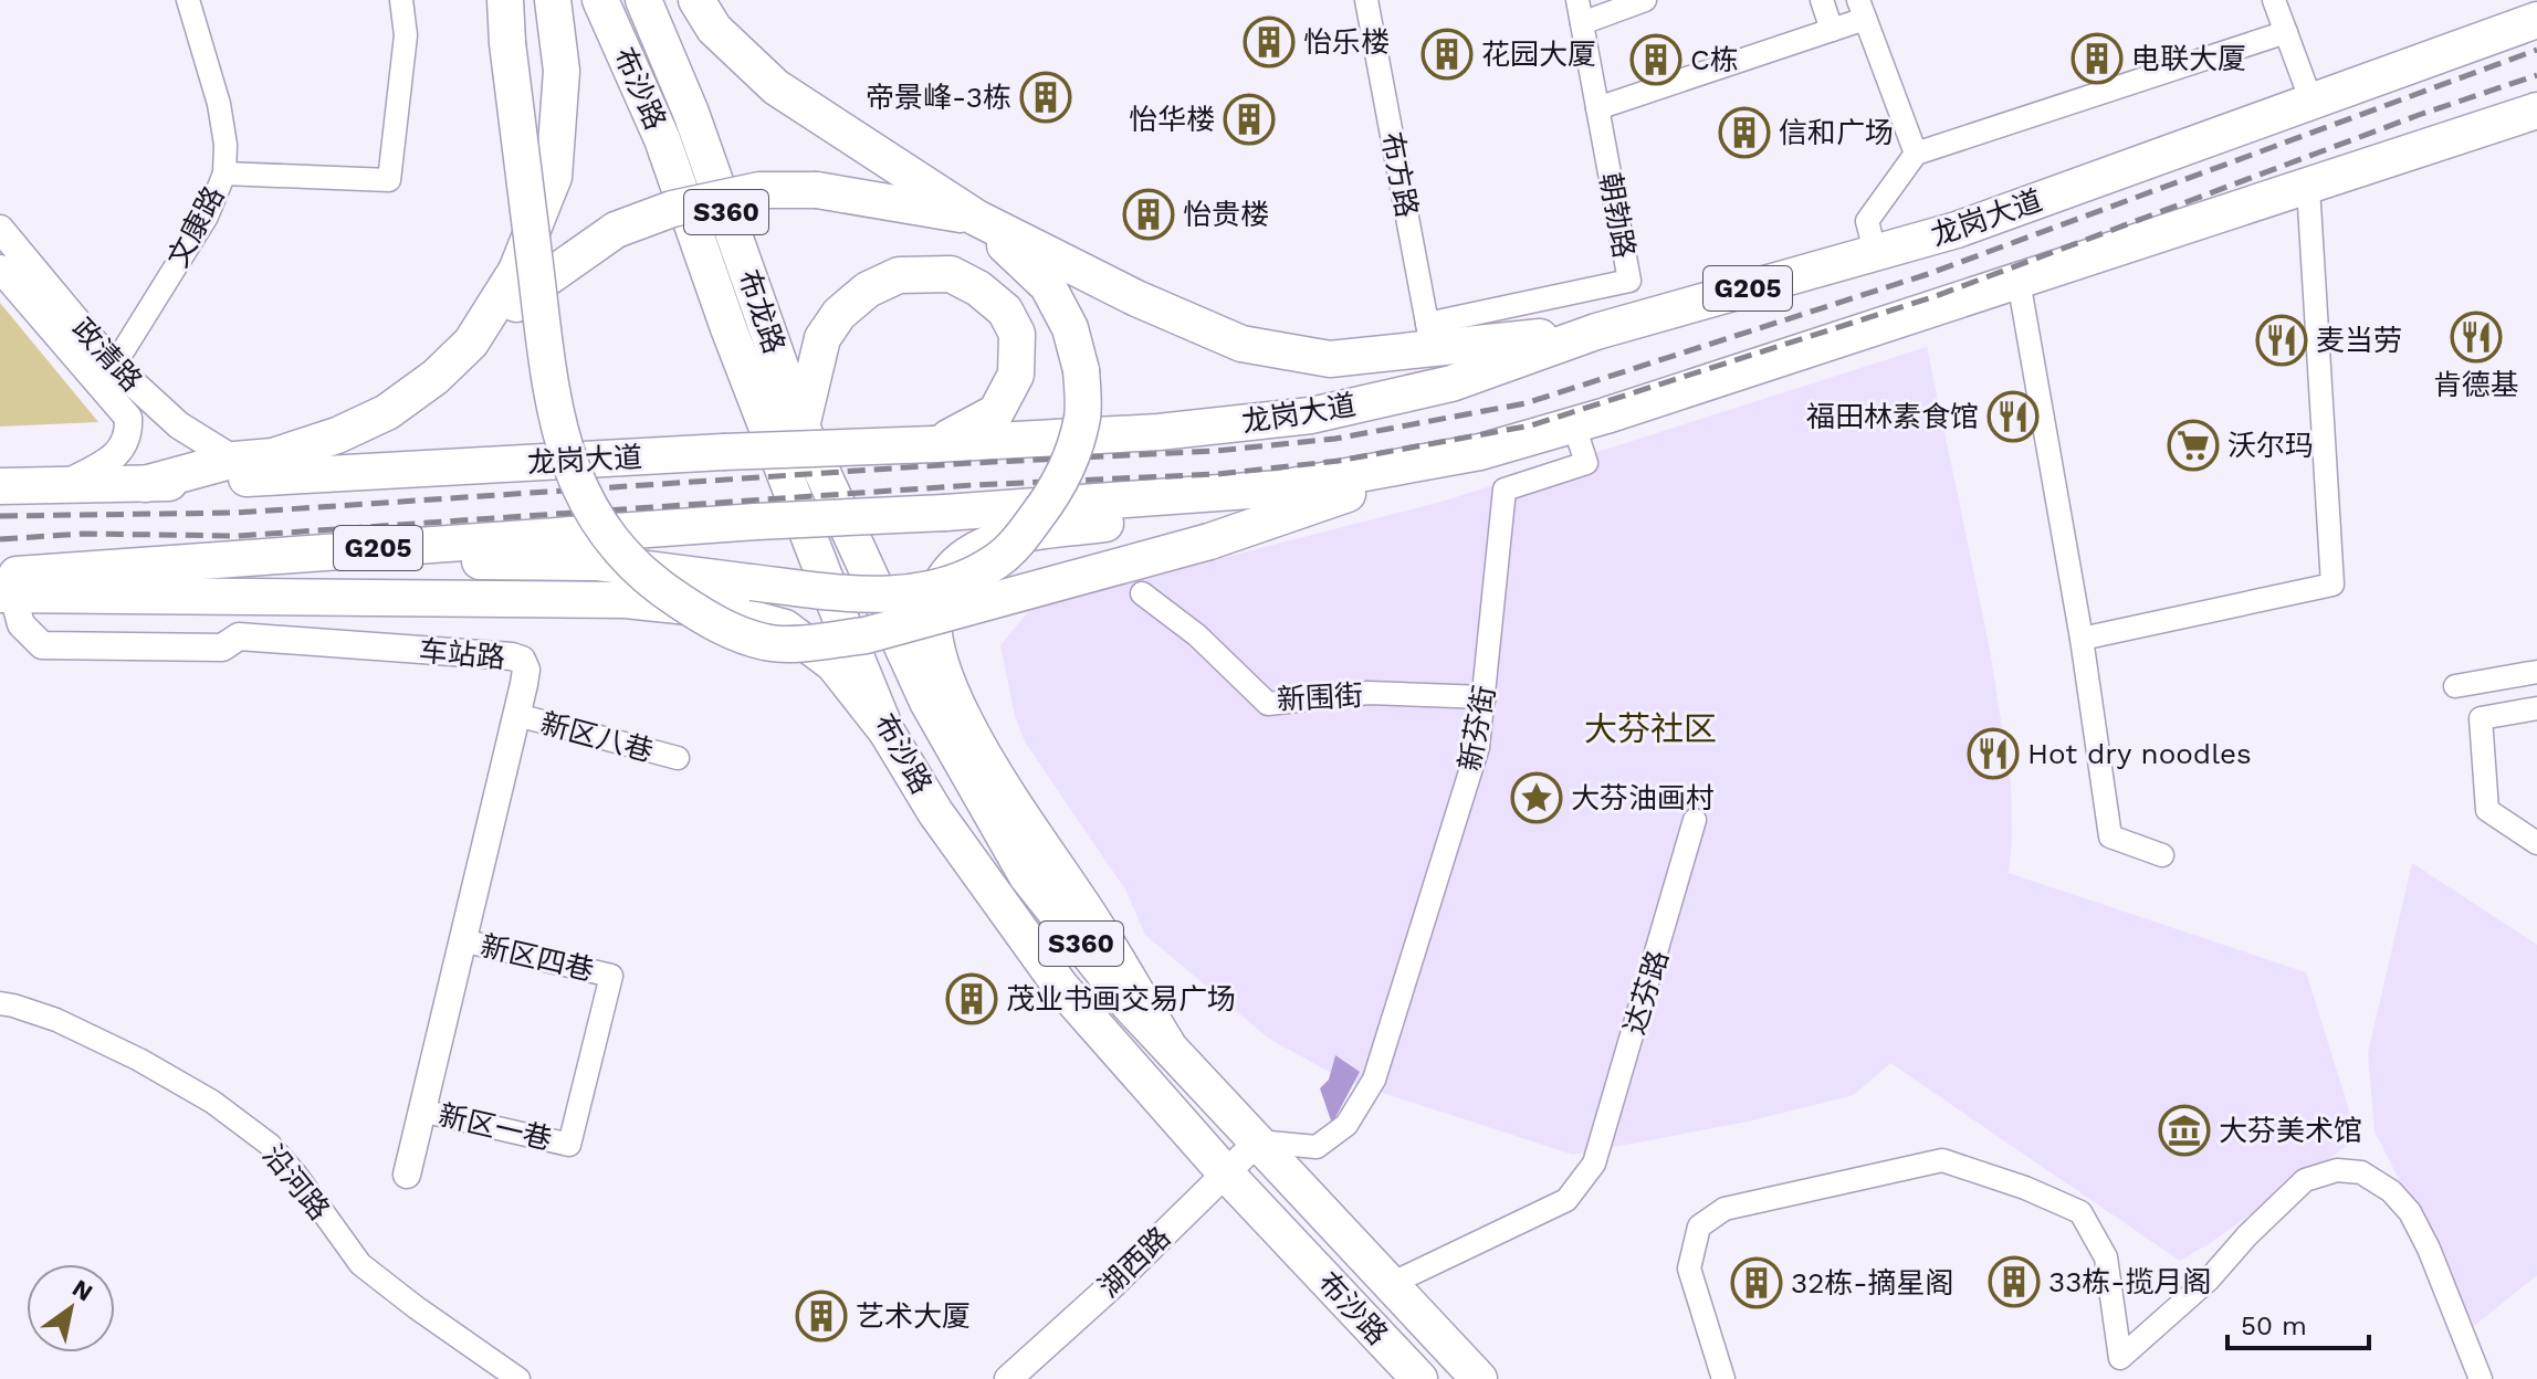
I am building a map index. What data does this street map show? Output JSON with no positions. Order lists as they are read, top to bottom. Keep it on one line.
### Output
{"streets":{"main road":["布沙路","S360","龙岗大道","G205","布龙路"],"street":["布方路","朝勃路","文康路","政清路","车站路","新围街","新芬街","新区八巷","新区四巷","达芬路","新区一巷","沿河路","湖西路"]},"crossings":[["布沙路","布龙路"],["布沙路","新芬街"],["布沙路","达芬路"],["布沙路","湖西路"],["布方路","朝勃路"],["龙岗大道","政清路"],["文康路","政清路"],["G205","车站路"],["G205","新芬街"],["车站路","新区八巷"],["车站路","新区四巷"],["车站路","新区一巷"],["新围街","新芬街"],["新芬街","湖西路"],["新区四巷","新区一巷"]],"districts":["大芬社区"],"places":{"building":["怡乐楼","花园大厦","电联大厦","C栋","帝景峰-3栋","怡华楼","信和广场","怡贵楼","茂业书画交易广场","33栋-揽月阁","32栋-摘星阁","艺术大厦"],"restaurant":["肯德基","麦当劳","福田林素食馆","Hot dry noodles"],"supermarket":["沃尔玛"],"place":["大芬油画村"],"museum":["大芬美术馆"]},"scale_bar":"50 m","north":"top right"}
